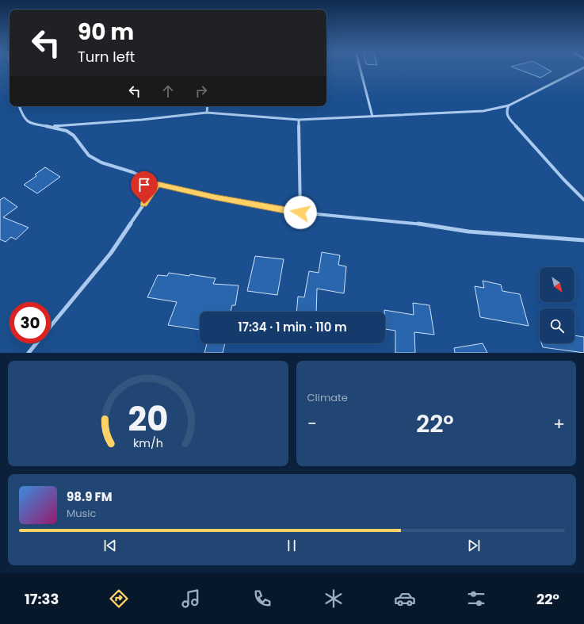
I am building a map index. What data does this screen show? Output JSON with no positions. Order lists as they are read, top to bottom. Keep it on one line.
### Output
{"north":"bottom right","page":{"turn":["90 m","Turn left"],"limit":"30","trip":"17:34 · 1 min · 110 m","tile":"Climate","heat":["−","22°","+"],"song":["98.9 FM","Music"],"tabs":["17:33","22°"],"gauge":["20","km/h"]}}
